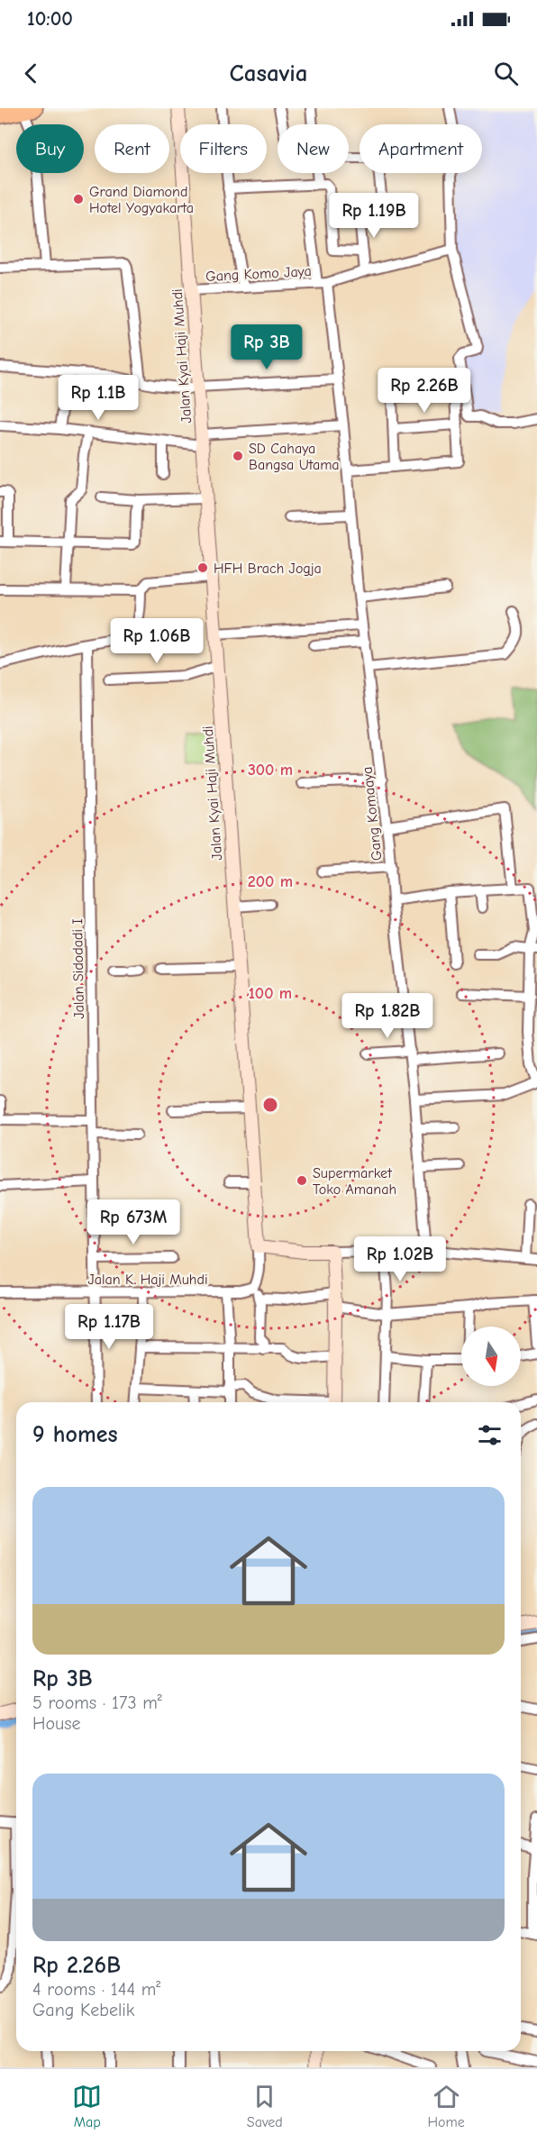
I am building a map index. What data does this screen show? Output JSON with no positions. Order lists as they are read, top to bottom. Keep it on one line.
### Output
{"streets":{"street":["Gang Komo Jaya","Jalan Kyai Haji Muhdi","Gang Komaaya","Jalan Sidodadi I","Jalan K. Haji Muhdi"]},"crossings":[["Gang Komo Jaya","Jalan Kyai Haji Muhdi"],["Gang Komo Jaya","Gang Komaaya"],["Jalan Sidodadi I","Jalan K. Haji Muhdi"]],"places":["Grand Diamond Hotel Yogyakarta","SD Cahaya Bangsa Utama","HFH Brach Jogja","Supermarket Toko Amanah"],"north":"bottom","page":{"status":"10:00","header":"Casavia","chip":["Buy","Rent","Filters","New","Apartment"],"price":["Rp 1.19B","Rp 3B","Rp 2.26B","Rp 1.1B","Rp 1.06B","Rp 1.82B","Rp 673M","Rp 1.02B","Rp 1.17B"],"heading":"9 homes","list":[{"name":"Rp 3B","note":"5 rooms · 173 m² · House"},{"name":"Rp 2.26B","note":"4 rooms · 144 m² · Gang Kebelik"}],"tabs":["Map","Saved","Home"]},"rings":["300 m","200 m","100 m"]}
